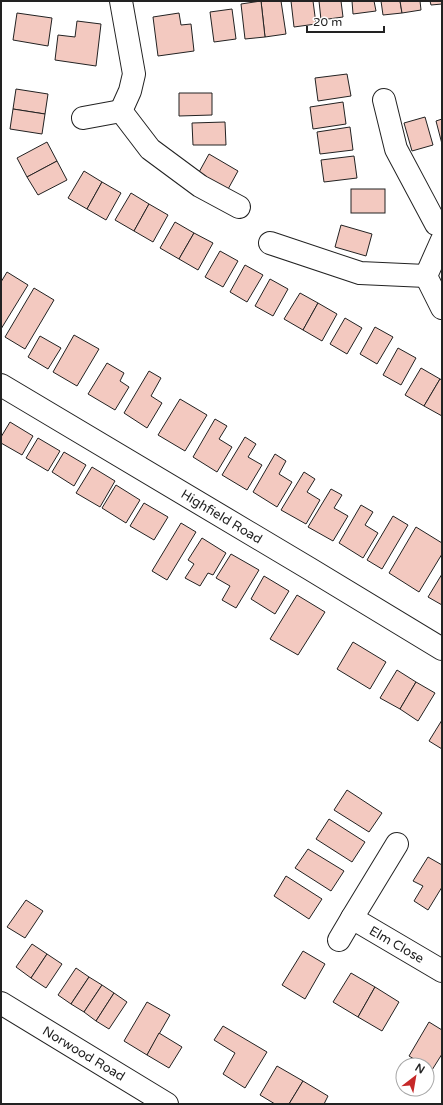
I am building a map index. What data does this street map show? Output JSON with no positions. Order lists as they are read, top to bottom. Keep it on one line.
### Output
{"streets":{"street":["Highfield Road","Elm Close","Norwood Road"]},"scale_bar":"20 m","north":"top right"}
